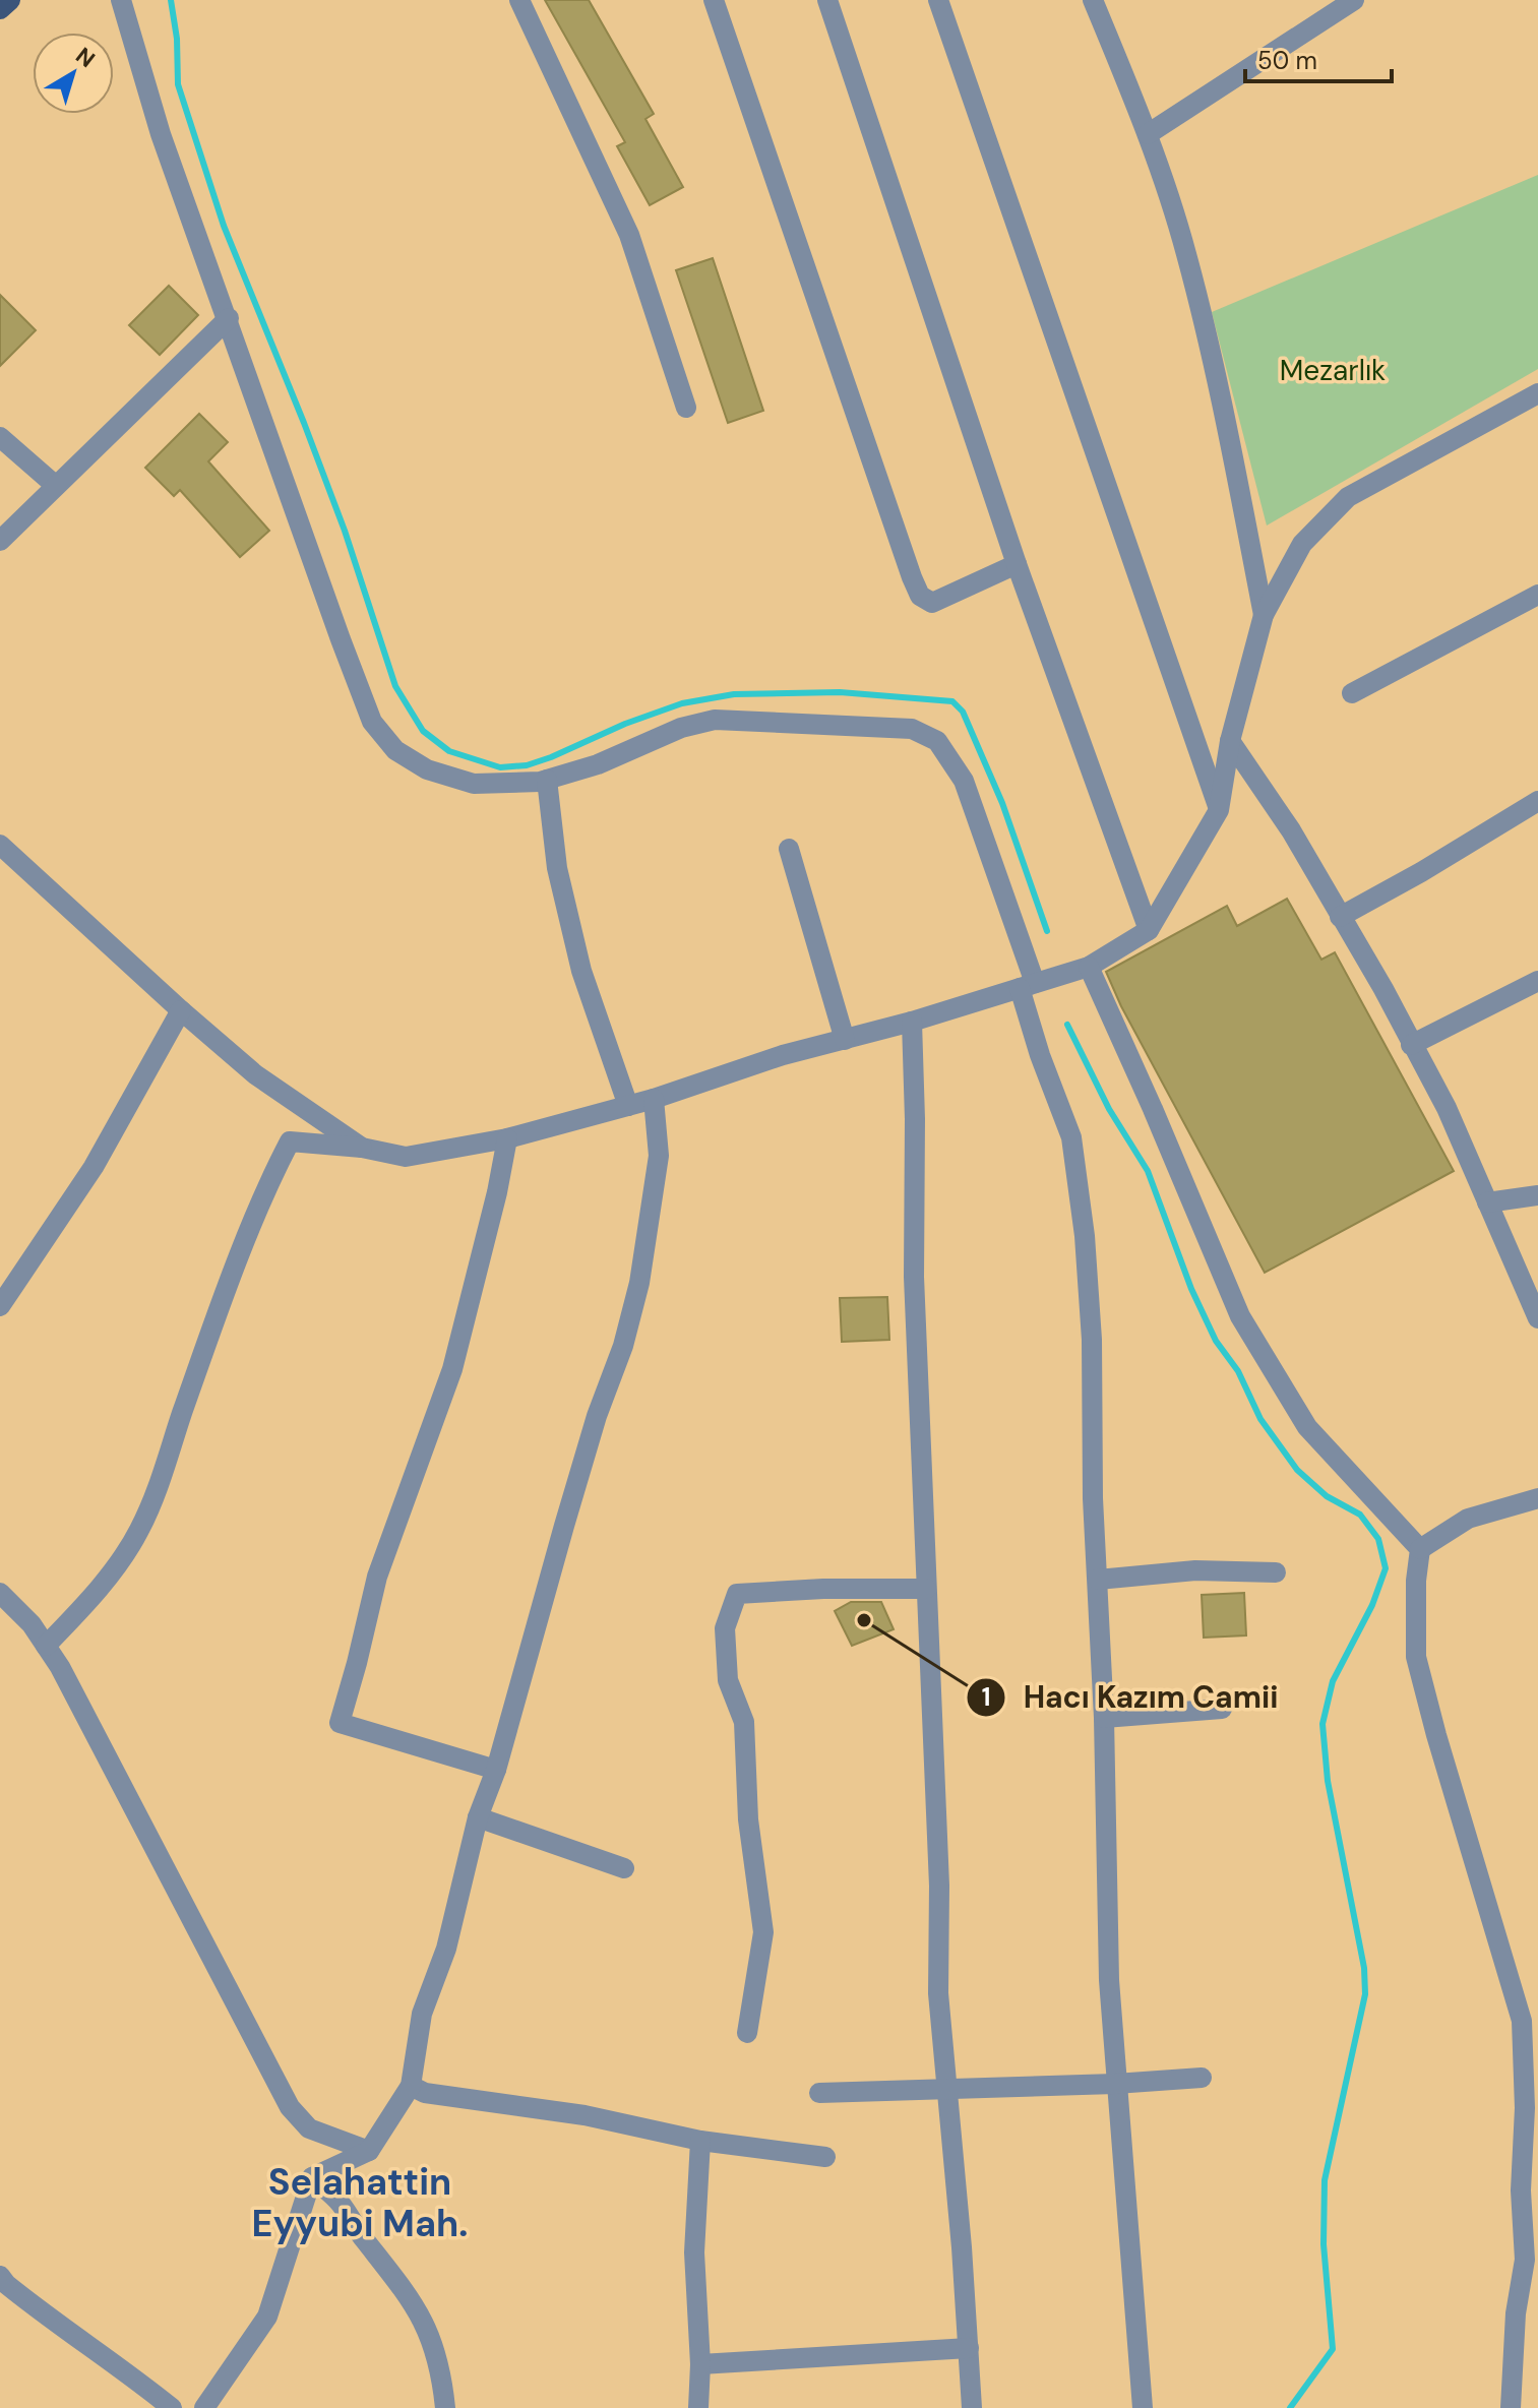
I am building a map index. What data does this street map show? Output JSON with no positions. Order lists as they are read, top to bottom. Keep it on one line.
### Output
{"districts":["Selahattin Eyyubi Mah."],"parks":["Mezarlık"],"places":["Hacı Kazım Camii"],"scale_bar":"50 m","north":"top right"}
